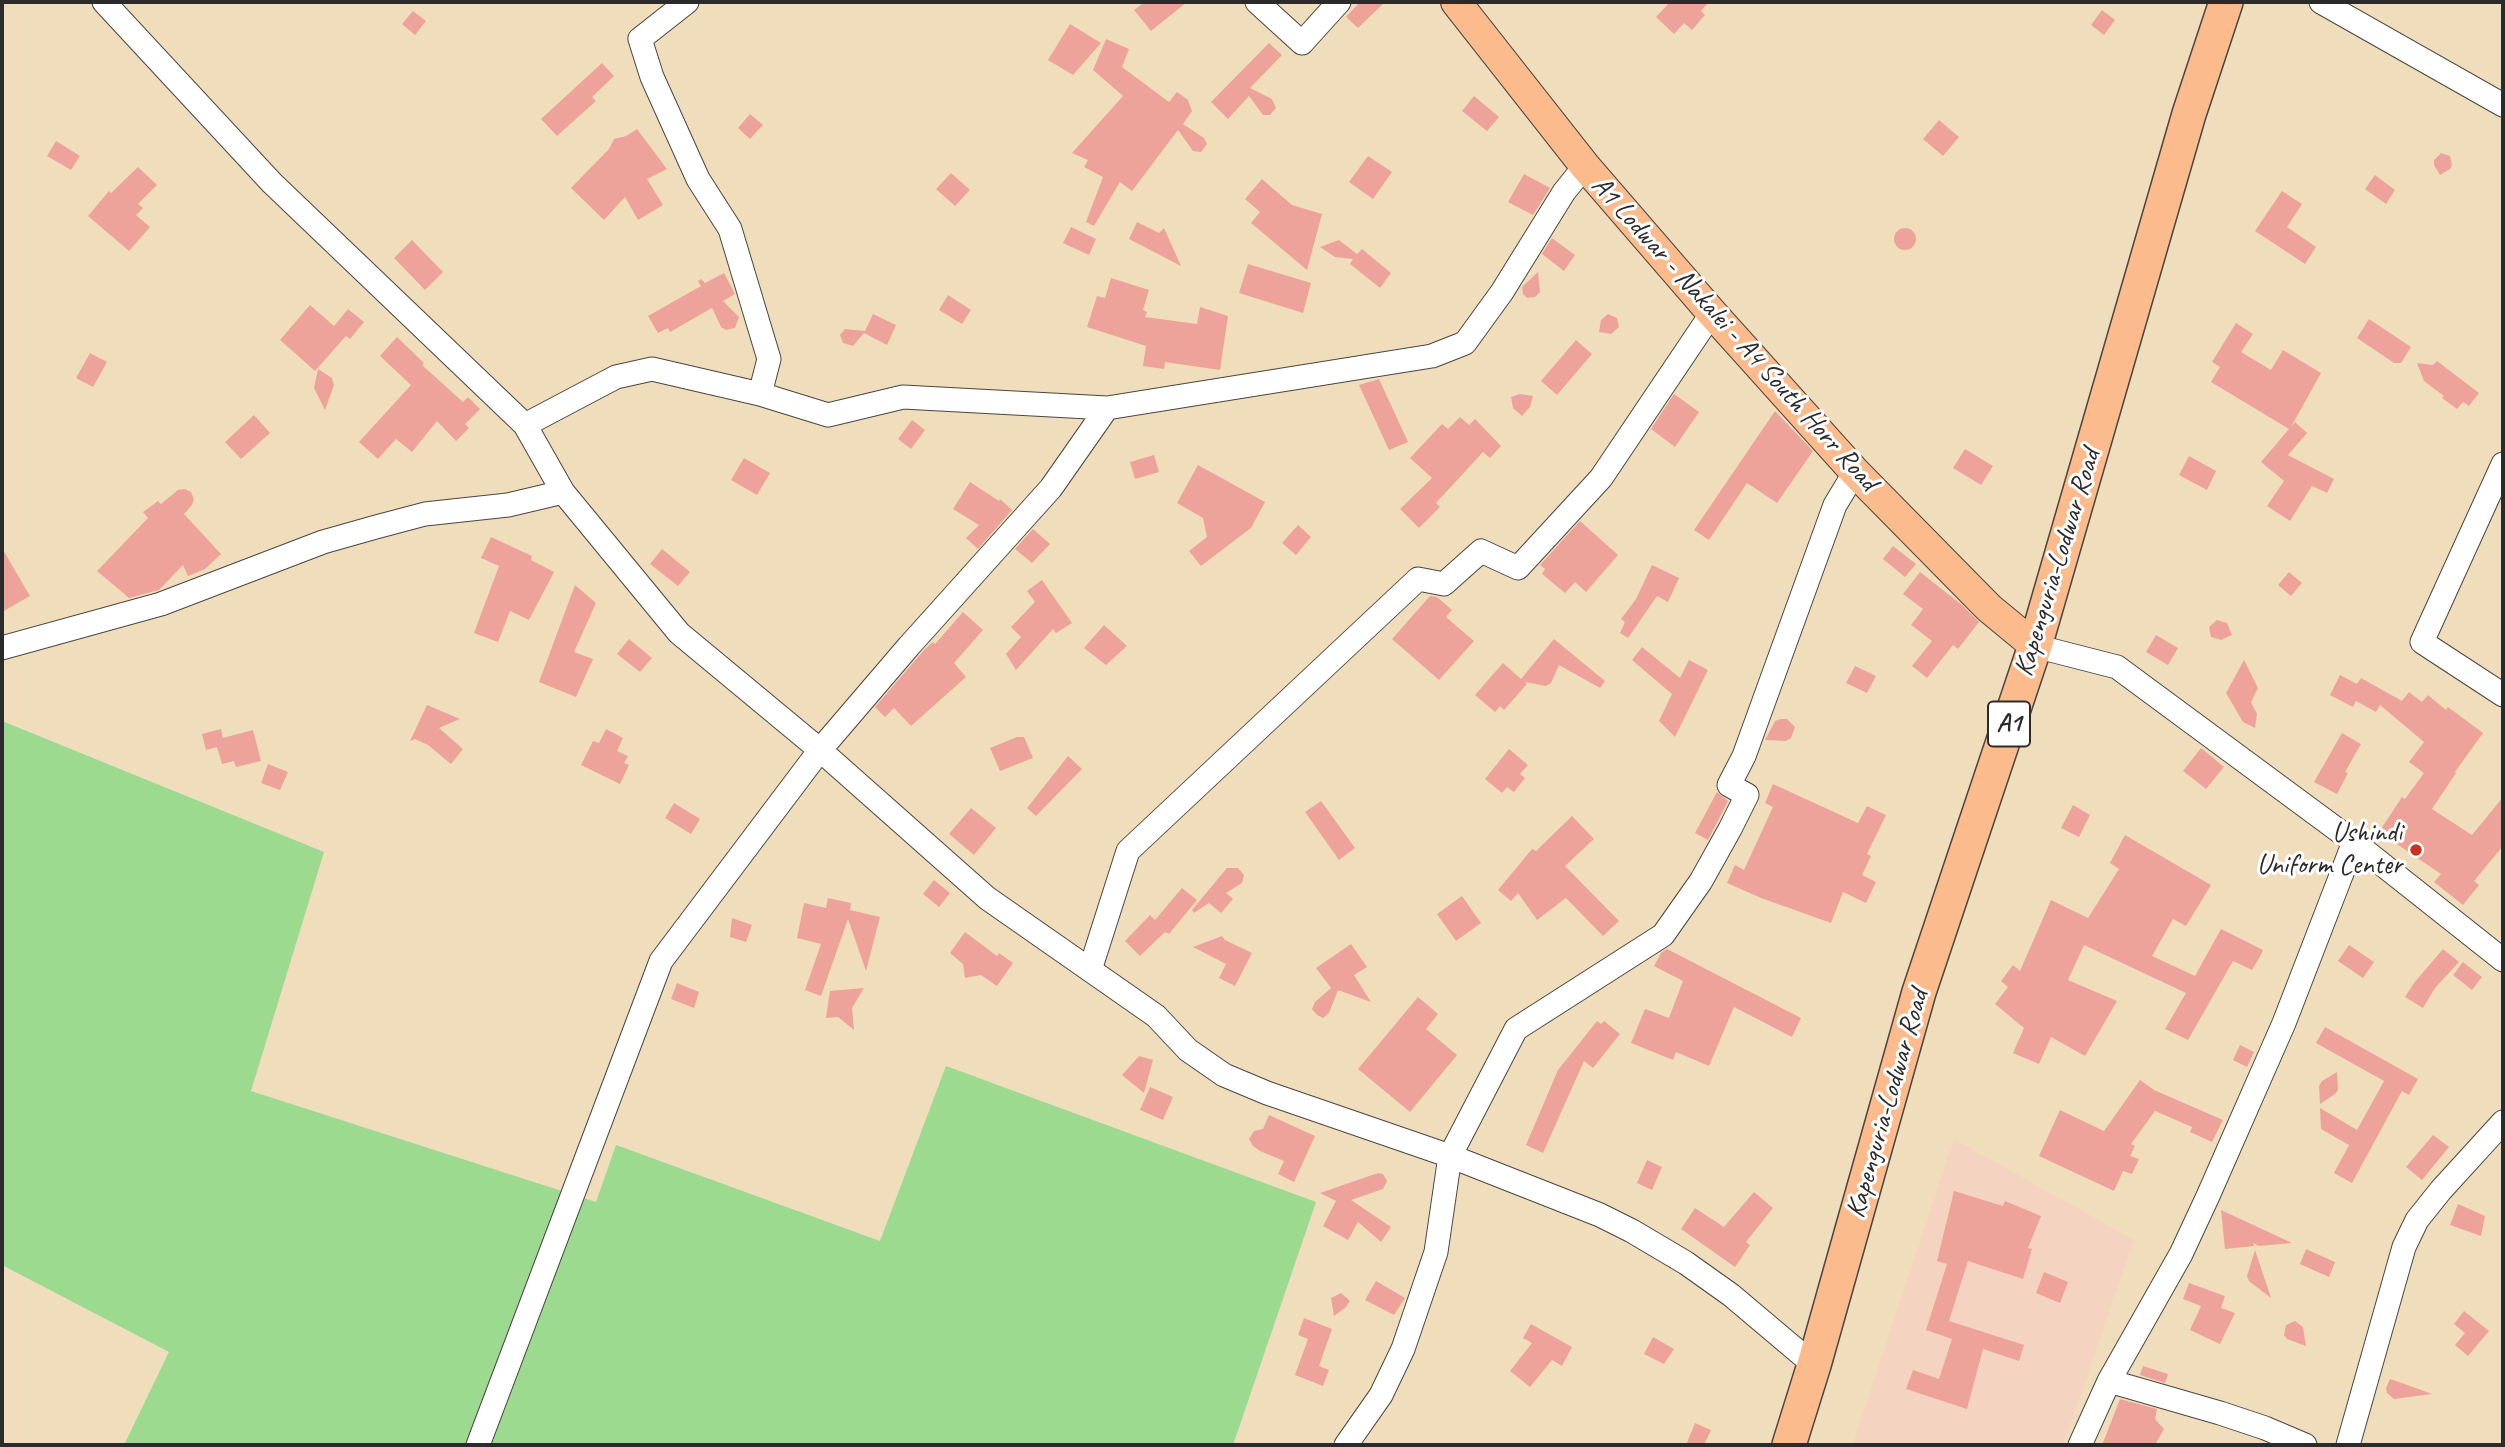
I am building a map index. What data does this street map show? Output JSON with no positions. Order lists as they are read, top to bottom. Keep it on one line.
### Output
{"streets":{"highway":["Kapenguria-Lodwar Road","A1"],"main road":["A1 Lodwar - Nakalei - A4 South Horr Road"]},"crossings":[["A1 Lodwar - Nakalei - A4 South Horr Road","Kapenguria-Lodwar Road"]],"places":["Ushindi Uniform Center"]}
